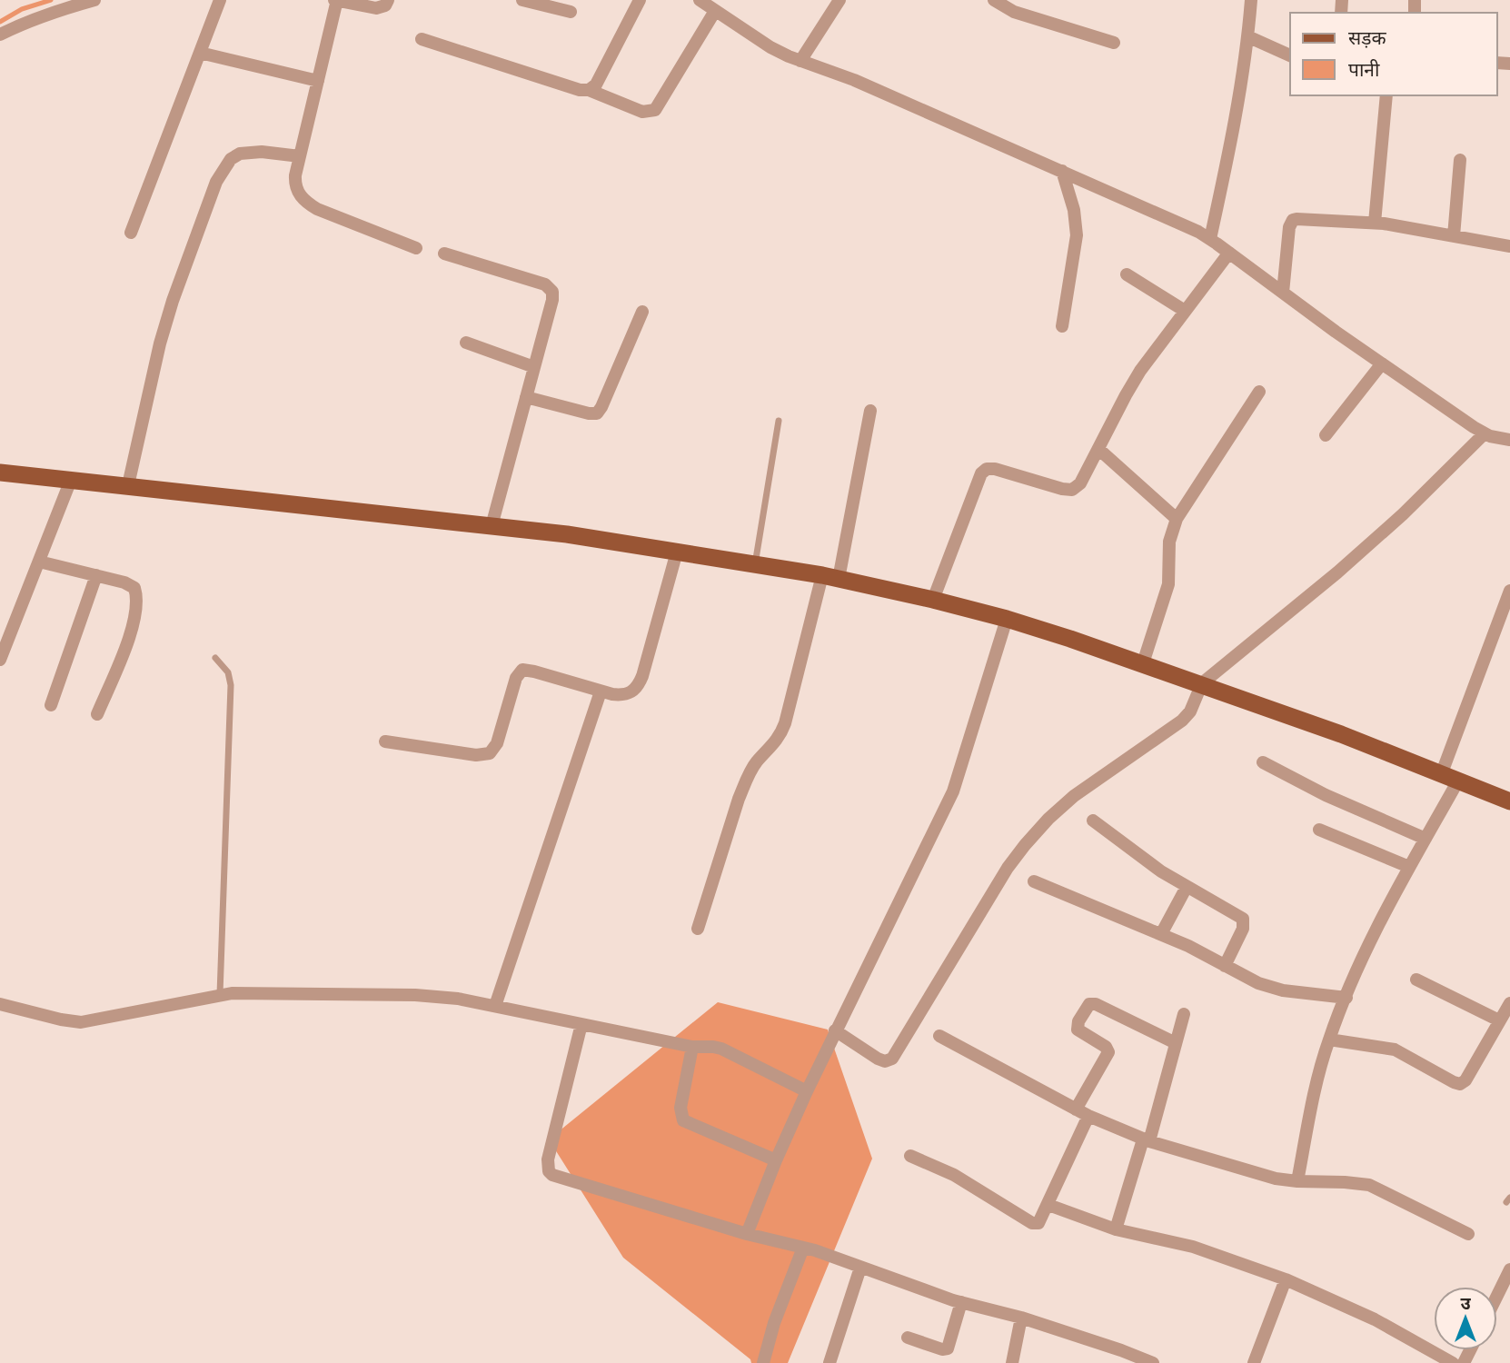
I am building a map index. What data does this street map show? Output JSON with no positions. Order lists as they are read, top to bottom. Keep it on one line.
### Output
{"legend":["सड़क","पानी"],"north":"top"}
